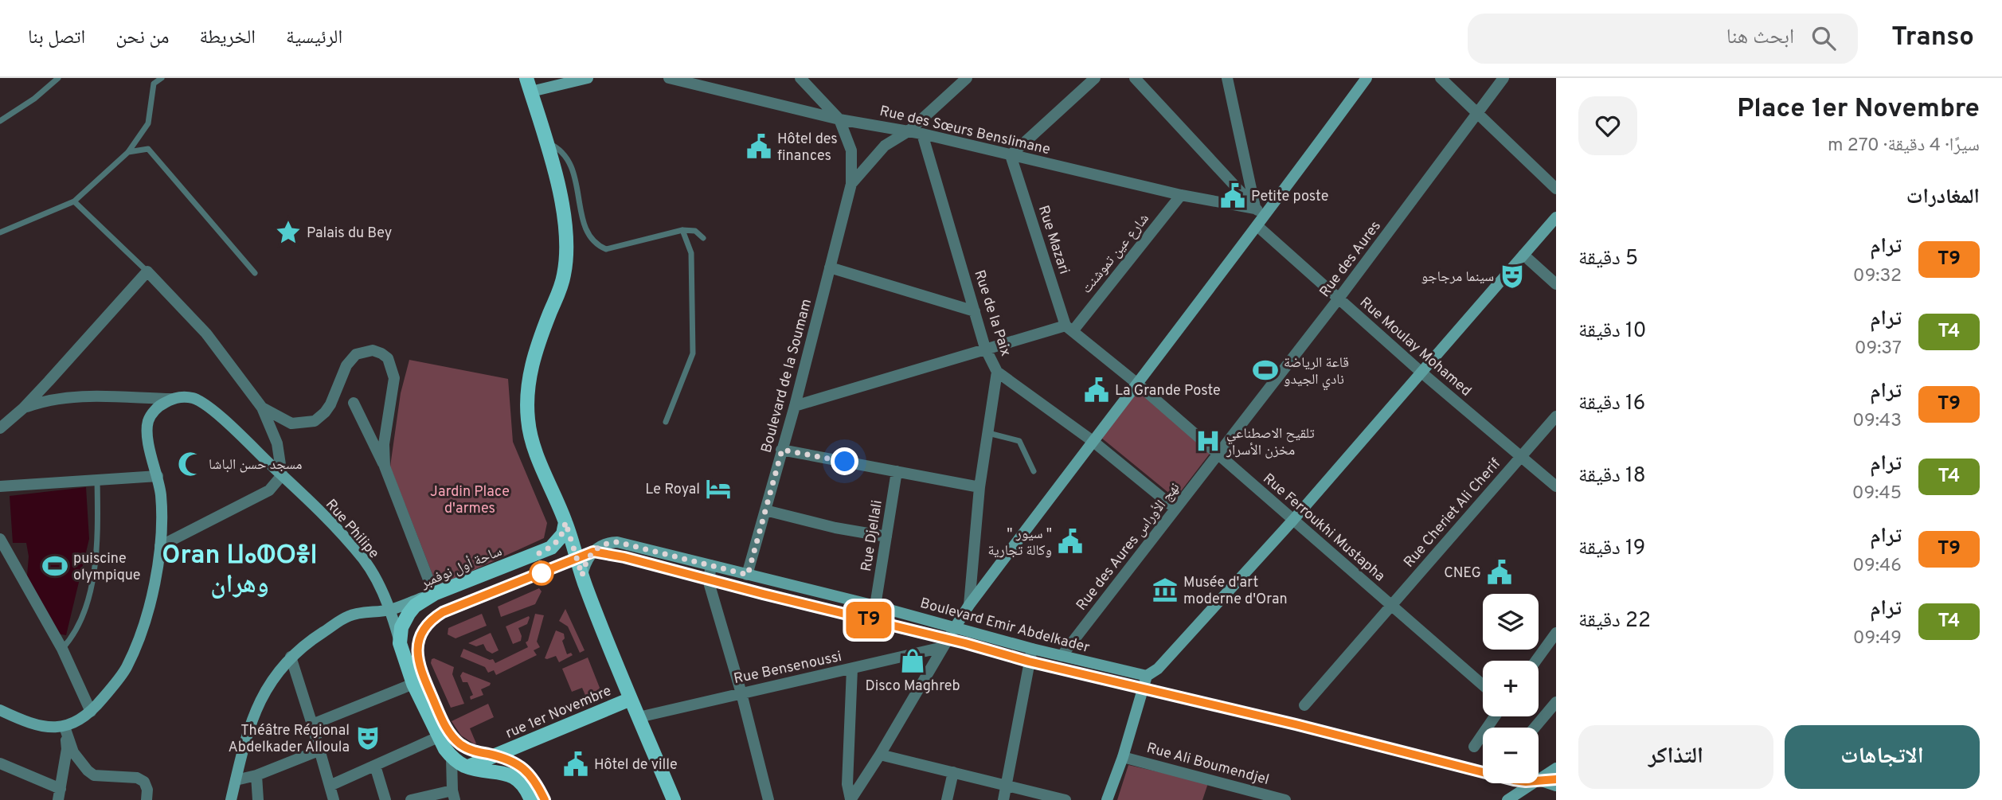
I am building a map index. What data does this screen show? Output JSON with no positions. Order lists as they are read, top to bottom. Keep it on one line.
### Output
{"streets":{"main road":["Rue Philipe","ساحة أول نوفمبر","Boulevard Emir Abdelkader","rue 1er Novembre"],"street":["Rue des Sœurs Benslimane","Rue Mazari","شارع عين تموشنت","Rue des Aures","Rue de la Paix","Rue Moulay Mohamed","Boulevard de la Soumam","Rue Cheriet Ali Cherif","Rue Ferroukhi Mustapha","Rue Djellali","Rue des Aures نهج الأوراس","Rue Bensenoussi","Rue Ali Boumendjel"]},"crossings":[["Rue des Sœurs Benslimane","Rue Mazari"],["Rue des Sœurs Benslimane","شارع عين تموشنت"],["Rue des Sœurs Benslimane","Rue de la Paix"],["Rue des Sœurs Benslimane","Rue Moulay Mohamed"],["Rue Mazari","شارع عين تموشنت"],["Rue Mazari","Rue Ferroukhi Mustapha"],["شارع عين تموشنت","Rue Ferroukhi Mustapha"],["Rue des Aures","Rue Moulay Mohamed"],["Rue des Aures","Rue Ferroukhi Mustapha"],["Rue des Aures","Rue des Aures نهج الأوراس"],["Rue Moulay Mohamed","Rue Cheriet Ali Cherif"],["Boulevard de la Soumam","Boulevard Emir Abdelkader"],["Rue Cheriet Ali Cherif","Rue Ferroukhi Mustapha"],["Rue Ferroukhi Mustapha","Rue des Aures نهج الأوراس"],["Rue Philipe","ساحة أول نوفمبر"],["Rue Djellali","Boulevard Emir Abdelkader"],["Rue des Aures نهج الأوراس","Boulevard Emir Abdelkader"]],"districts":["Oran ⵡⴰⵀⵔⴻⵏ وهران"],"parks":["Jardin Place d'armes"],"places":{"public building":["Hôtel des finances","Petite poste","La Grande Poste","\" سيور \" وكالة تجارية","CNEG","Hôtel de ville"],"place":["Palais du Bey"],"theatre":["سينما مرجاجو","Théâtre Régional Abdelkader Alloula"],"sports":["قاعة الرياضة نادي الجيدو","puiscine olympique"],"hospital":["تلقيح الاصطناعي مخزن الأسرار"],"mosque":["مسجد حسن الباشا"],"hotel":["Le Royal"],"museum":["Musée d'art moderne d'Oran"],"shop":["Disco Maghreb"]},"lines":["tram line T9"],"page":{"header":"Transo","search":"ابحث هنا","nav":["الرئيسية","الخريطة","من نحن","اتصل بنا"],"heading":[["Place 1er Novembre","سيرًا · 4 دقيقة · 270 m"],"المغادرات"],"on_map":"T9","list":[{"mark":"T9","name":"ترام","note":"09:32","value":"5 دقيقة"},{"mark":"T4","name":"ترام","note":"09:37","value":"10 دقيقة"},{"mark":"T9","name":"ترام","note":"09:43","value":"16 دقيقة"},{"mark":"T4","name":"ترام","note":"09:45","value":"18 دقيقة"},{"mark":"T9","name":"ترام","note":"09:46","value":"19 دقيقة"},{"mark":"T4","name":"ترام","note":"09:49","value":"22 دقيقة"}],"map_buttons":["+","−"],"buttons":["الاتجاهات","التذاكر"]}}
